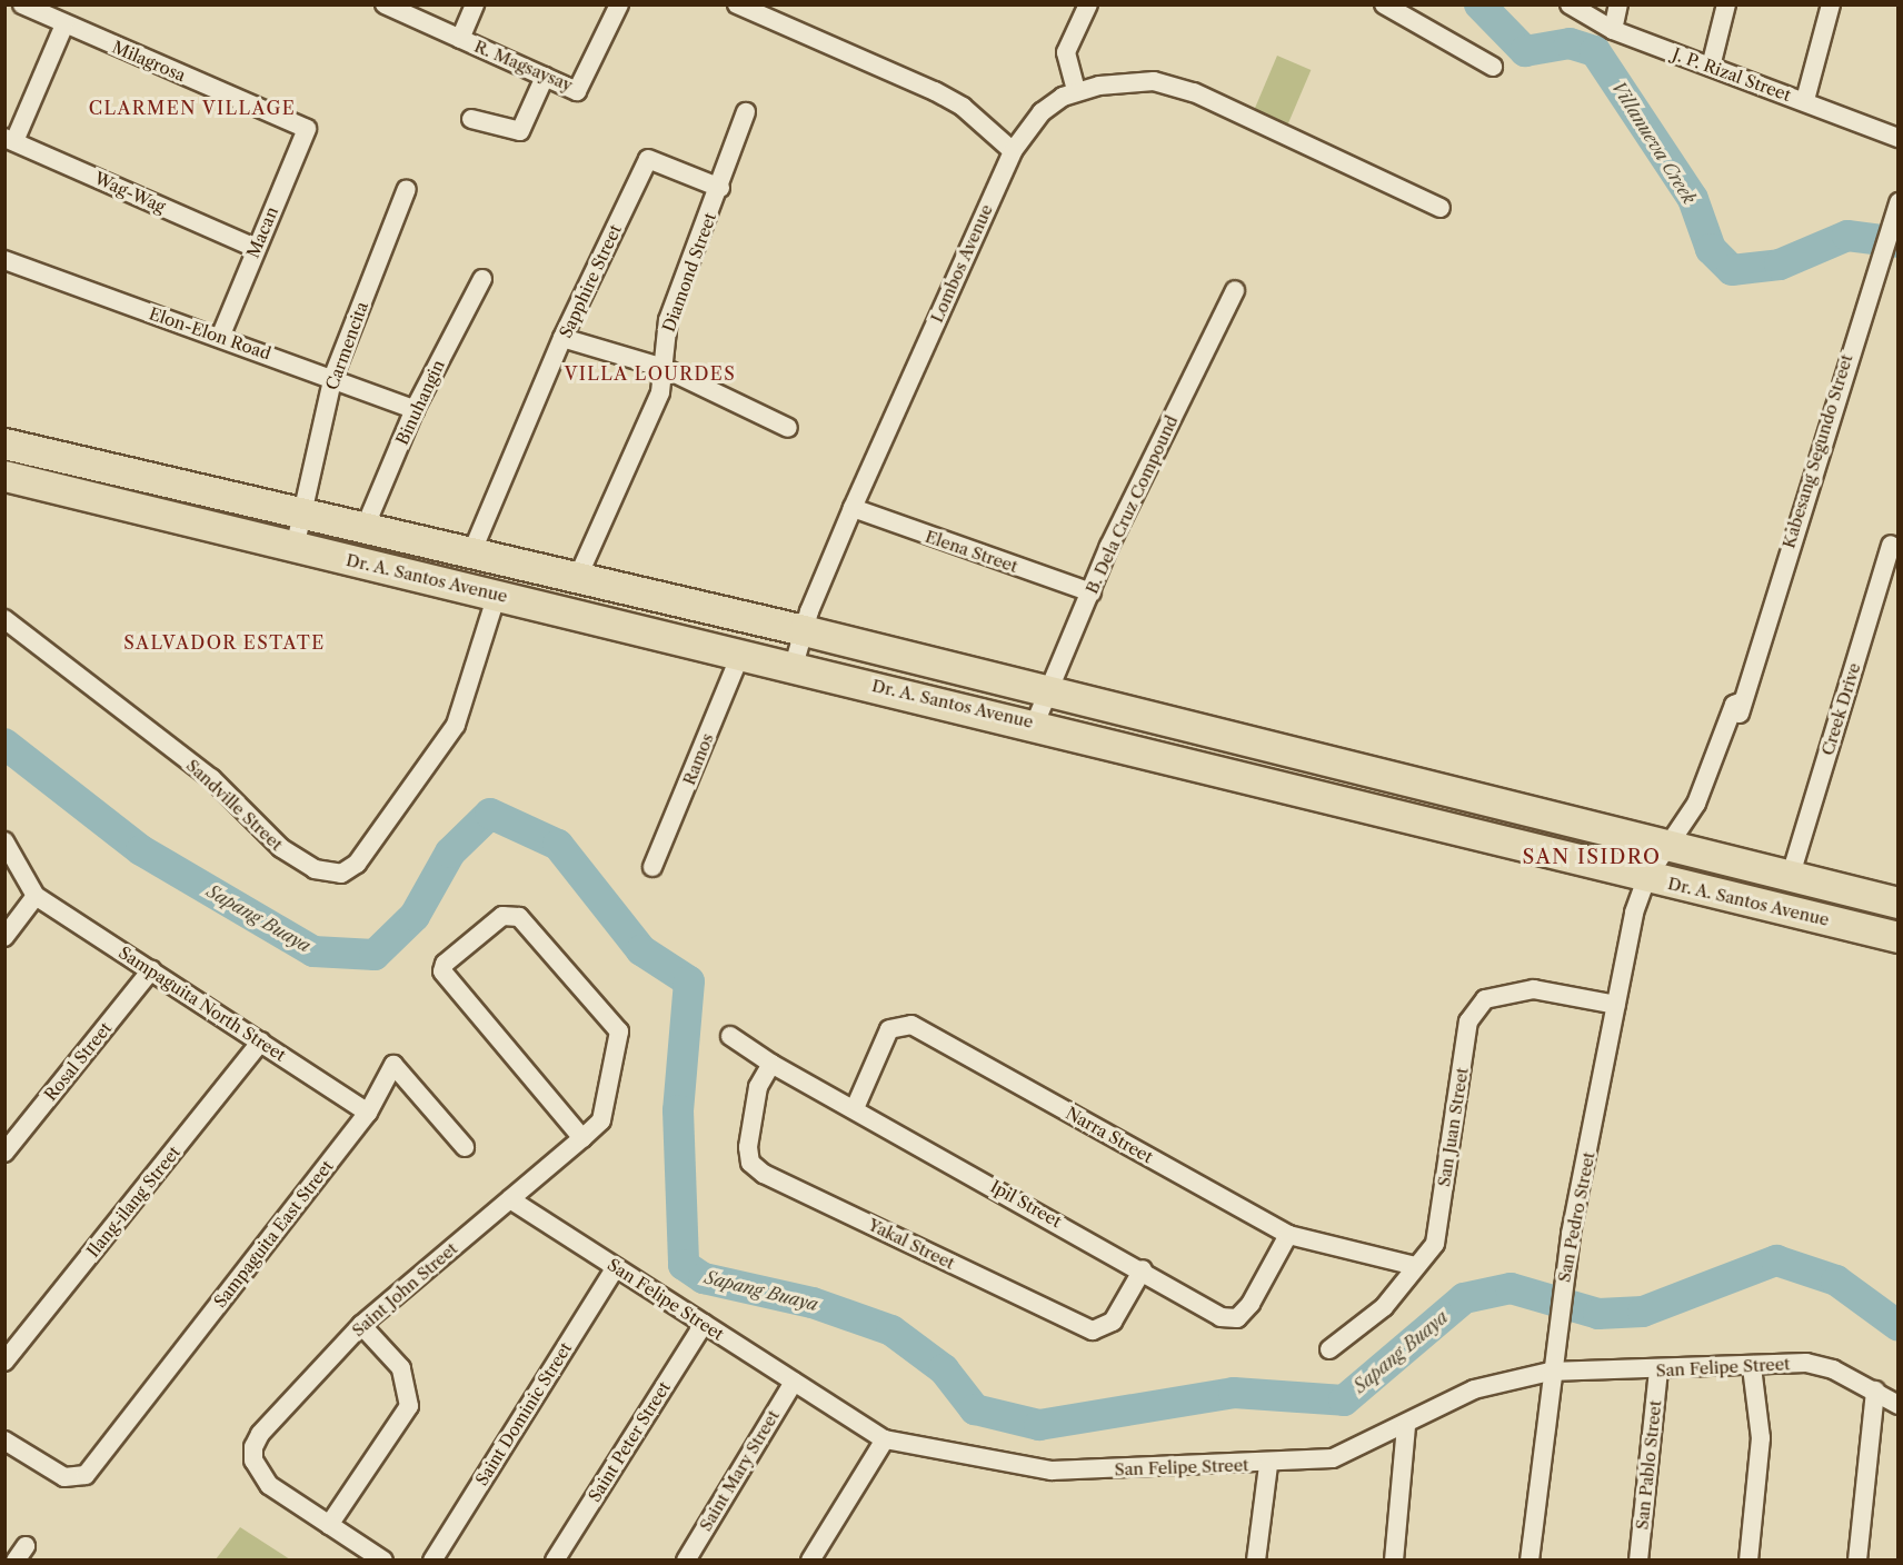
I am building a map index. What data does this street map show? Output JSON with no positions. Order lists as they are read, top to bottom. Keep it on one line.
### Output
{"streets":{"main road":["Dr. A. Santos Avenue"],"street":["Milagrosa","R. Magsaysay","J. P. Rizal Street","Wag-Wag","Macan","Lombos Avenue","Diamond Street","Sapphire Street","Elon-Elon Road","Carmencita","Binuhangin","Kabesang Segundo Street","B. Dela Cruz Compound","Elena Street","Creek Drive","Ramos","Sandville Street","Sampaguita North Street","Rosal Street","San Juan Street","Narra Street","Ilang-ilang Street","Ipil Street","San Pedro Street","Sampaguita East Street","Yakal Street","Saint John Street","San Felipe Street","Saint Dominic Street","Saint Peter Street","San Pablo Street","Saint Mary Street"]},"crossings":[["Milagrosa","Macan"],["Wag-Wag","Macan"],["Macan","Elon-Elon Road"],["Lombos Avenue","Elena Street"],["Lombos Avenue","Dr. A. Santos Avenue"],["Diamond Street","Sapphire Street"],["Diamond Street","Dr. A. Santos Avenue"],["Sapphire Street","Dr. A. Santos Avenue"],["Elon-Elon Road","Carmencita"],["Elon-Elon Road","Binuhangin"],["Carmencita","Dr. A. Santos Avenue"],["Binuhangin","Dr. A. Santos Avenue"],["Kabesang Segundo Street","Dr. A. Santos Avenue"],["Kabesang Segundo Street","San Pedro Street"],["B. Dela Cruz Compound","Elena Street"],["B. Dela Cruz Compound","Dr. A. Santos Avenue"],["Dr. A. Santos Avenue","Creek Drive"],["Dr. A. Santos Avenue","Ramos"],["Dr. A. Santos Avenue","Sandville Street"],["Dr. A. Santos Avenue","San Pedro Street"],["Sampaguita North Street","Rosal Street"],["Sampaguita North Street","Ilang-ilang Street"],["Sampaguita North Street","Sampaguita East Street"],["San Juan Street","Narra Street"],["San Juan Street","San Pedro Street"],["Narra Street","Ipil Street"],["Ipil Street","Yakal Street"],["San Pedro Street","San Felipe Street"],["Saint John Street","San Felipe Street"],["San Felipe Street","Saint Dominic Street"],["San Felipe Street","Saint Peter Street"],["San Felipe Street","San Pablo Street"],["San Felipe Street","Saint Mary Street"]],"districts":["CLARMEN VILLAGE","VILLA LOURDES","SALVADOR ESTATE","SAN ISIDRO"],"water":["Villanueva Creek","Sapang Buaya"]}
